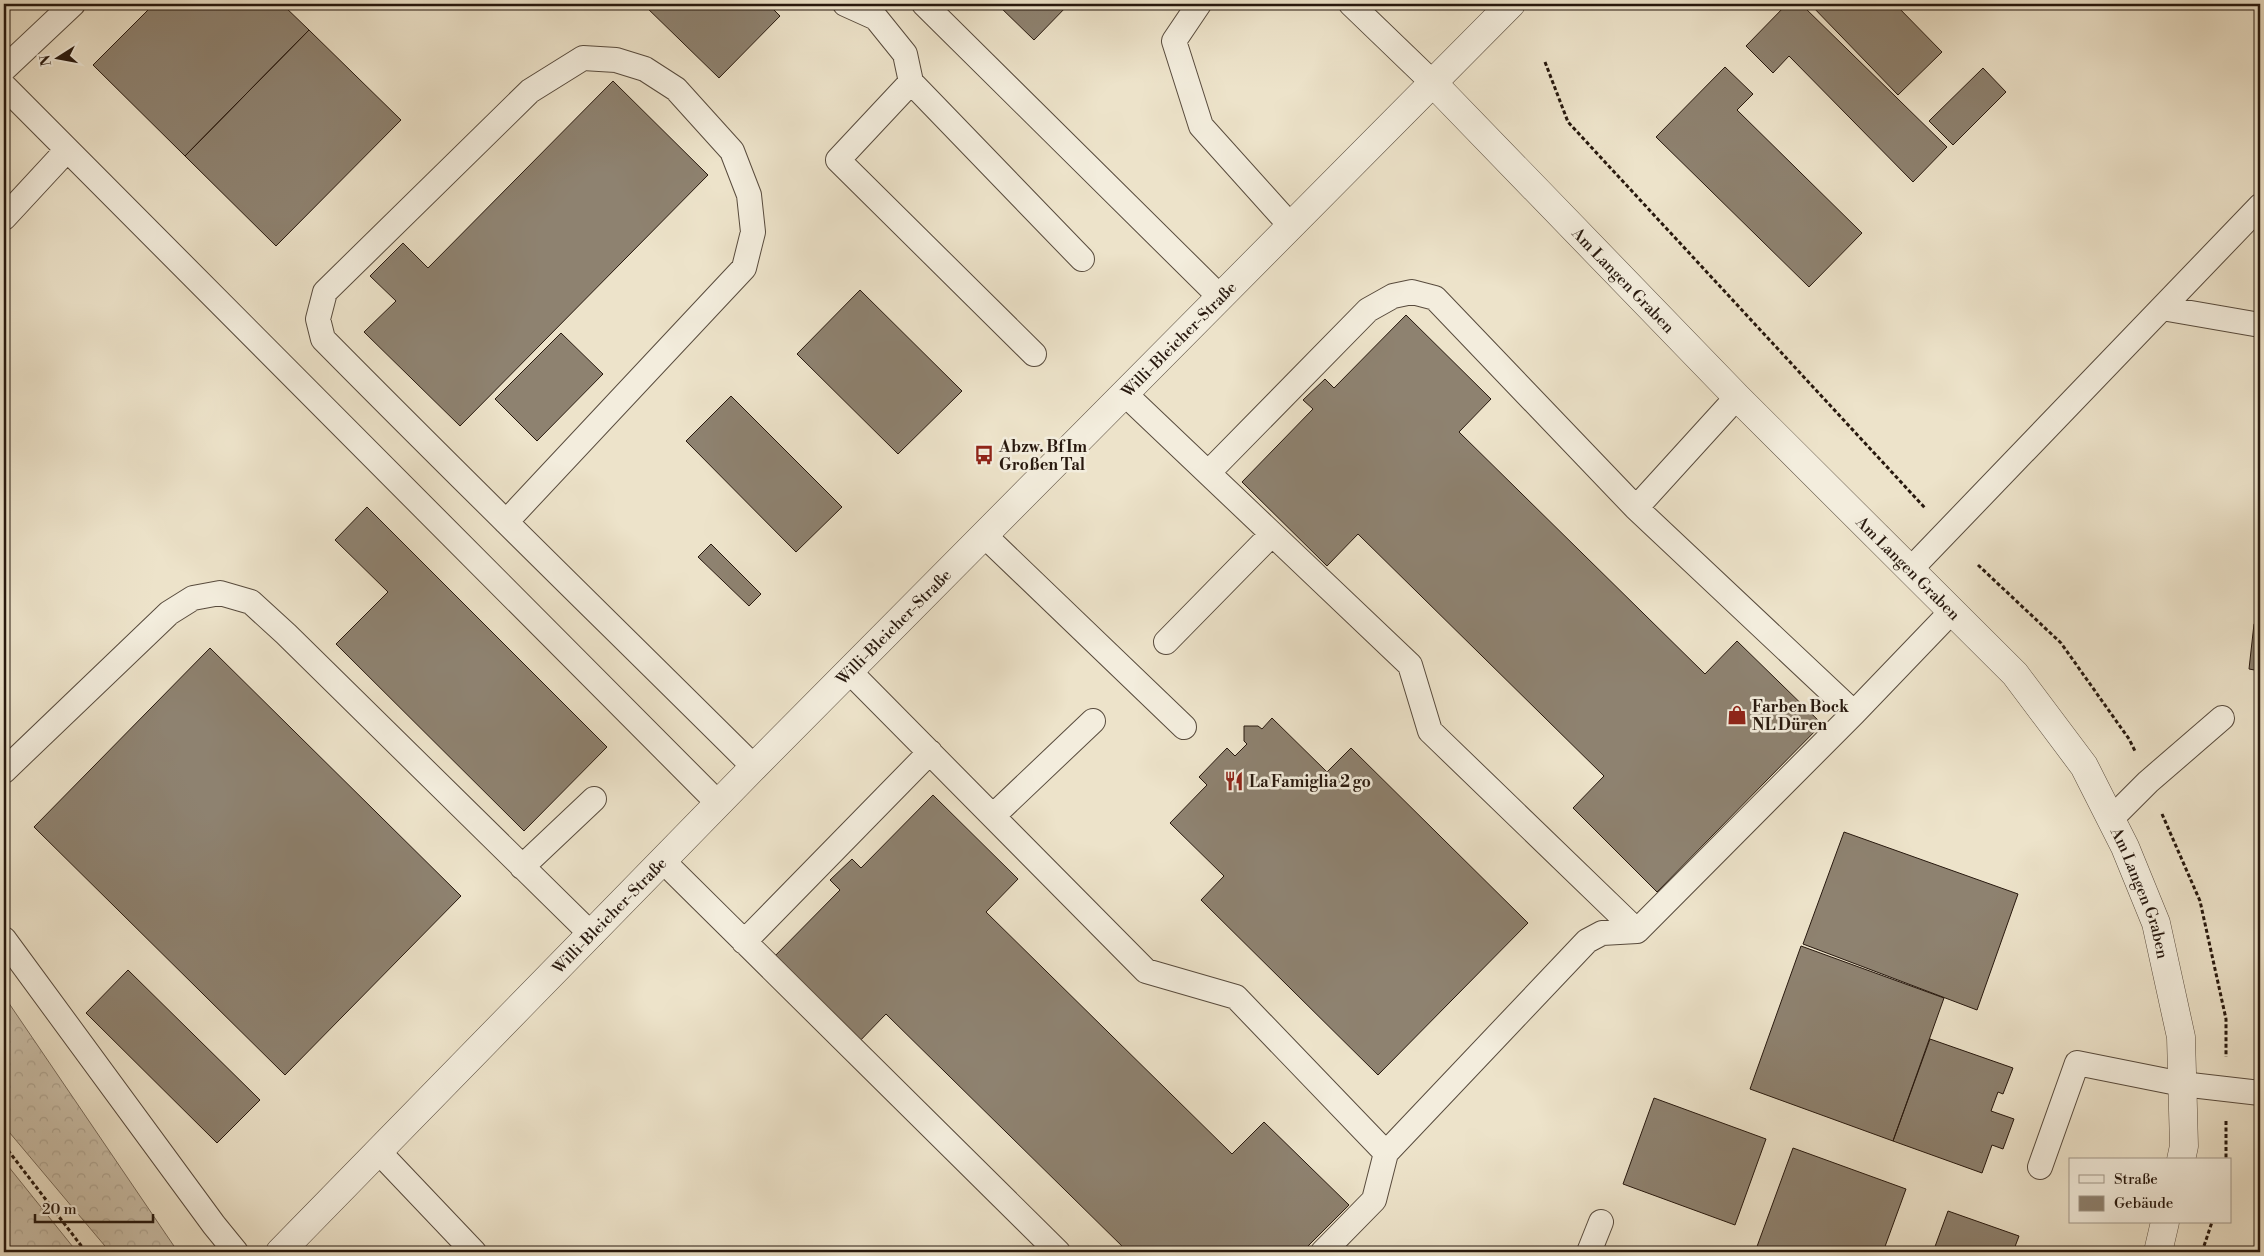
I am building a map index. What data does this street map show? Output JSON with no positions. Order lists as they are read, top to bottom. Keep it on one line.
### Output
{"streets":{"street":["Am Langen Graben","Willi-Bleicher-Straße"]},"crossings":[["Am Langen Graben","Willi-Bleicher-Straße"]],"places":{"bus stop":["Abzw. Bf Im Großen Tal"],"shop":["Farben Bock NL Düren"],"restaurant":["La Famiglia 2 go"]},"legend":["Straße","Gebäude"],"scale_bar":"20 m","north":"left"}
